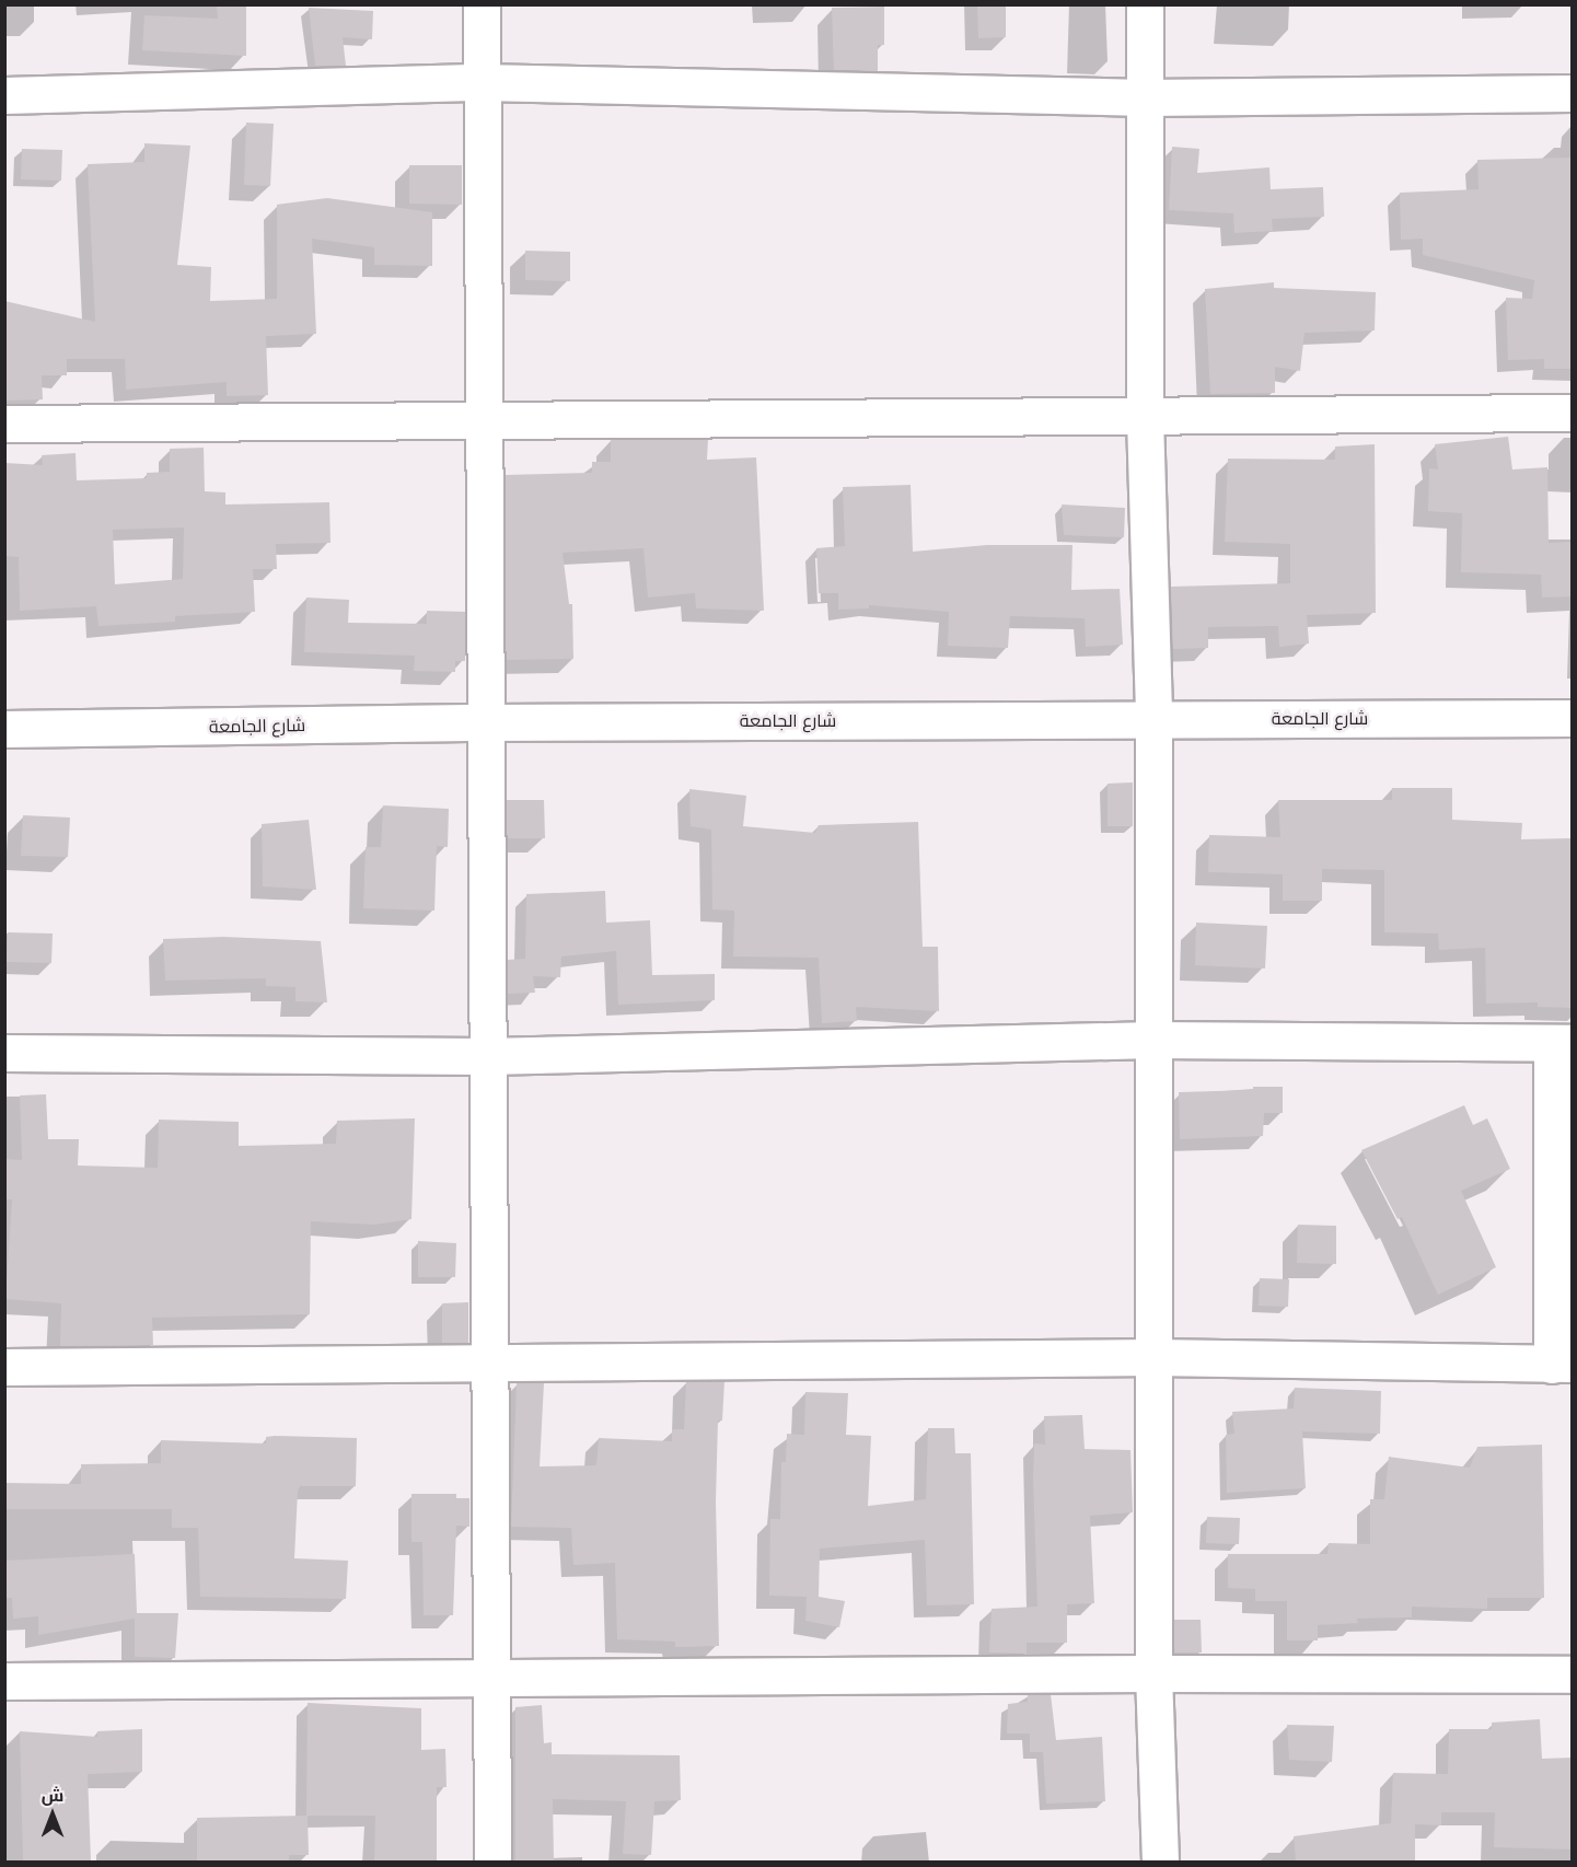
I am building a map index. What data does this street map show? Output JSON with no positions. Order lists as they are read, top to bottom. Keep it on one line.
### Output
{"streets":{"street":["شارع الجامعة"]},"north":"top"}
